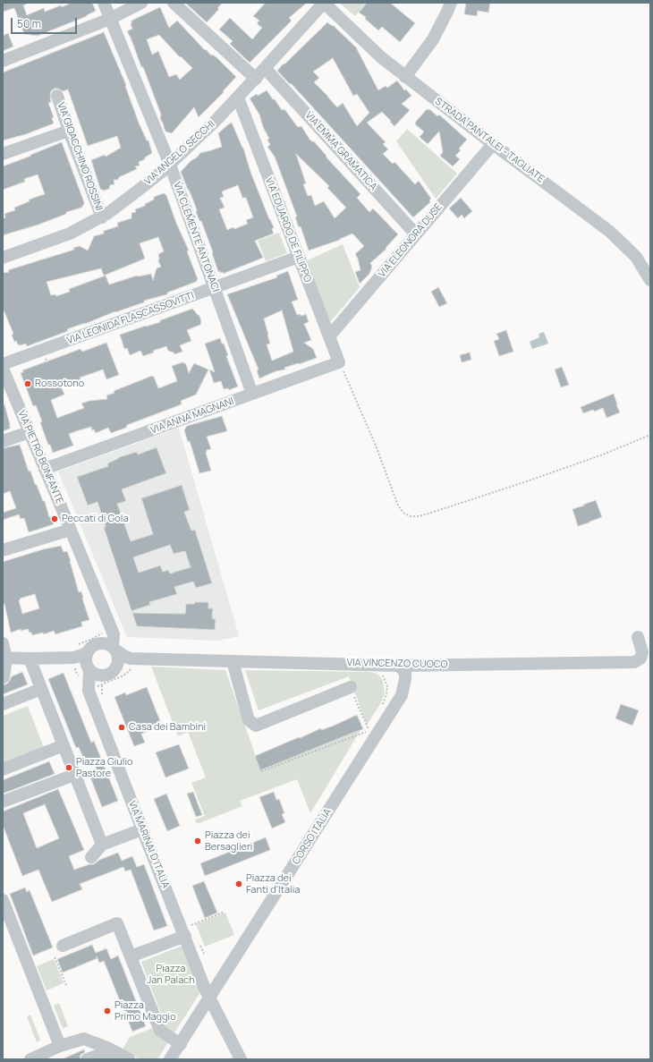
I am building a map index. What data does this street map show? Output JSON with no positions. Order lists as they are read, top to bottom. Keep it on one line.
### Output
{"streets":{"street":["STRADA PANTALEI - TAGLIATE","VIA EMMA GRAMATICA","VIA ANGELO SECCHI","VIA GIOACCHINO ROSSINI","VIA EDUARDO DE FILIPPO","VIA CLEMENTE ANTONACI","VIA ELEONORA DUSE","VIA LEONIDA FLASCASSOVITTI","VIA ANNA MAGNANI","VIA PIETRO BONFANTE","VIA VINCENZO CUOCO","CORSO ITALIA","VIA MARINAI D'ITALIA"]},"crossings":[["STRADA PANTALEI - TAGLIATE","VIA ANGELO SECCHI"],["STRADA PANTALEI - TAGLIATE","VIA ELEONORA DUSE"],["VIA EMMA GRAMATICA","VIA ANGELO SECCHI"],["VIA EMMA GRAMATICA","VIA ELEONORA DUSE"],["VIA ANGELO SECCHI","VIA GIOACCHINO ROSSINI"],["VIA ANGELO SECCHI","VIA EDUARDO DE FILIPPO"],["VIA ANGELO SECCHI","VIA CLEMENTE ANTONACI"],["VIA EDUARDO DE FILIPPO","VIA ELEONORA DUSE"],["VIA EDUARDO DE FILIPPO","VIA LEONIDA FLASCASSOVITTI"],["VIA EDUARDO DE FILIPPO","VIA ANNA MAGNANI"],["VIA CLEMENTE ANTONACI","VIA LEONIDA FLASCASSOVITTI"],["VIA CLEMENTE ANTONACI","VIA ANNA MAGNANI"],["VIA LEONIDA FLASCASSOVITTI","VIA PIETRO BONFANTE"],["VIA ANNA MAGNANI","VIA PIETRO BONFANTE"],["VIA PIETRO BONFANTE","VIA VINCENZO CUOCO"],["VIA PIETRO BONFANTE","VIA MARINAI D'ITALIA"],["VIA VINCENZO CUOCO","CORSO ITALIA"],["VIA VINCENZO CUOCO","VIA MARINAI D'ITALIA"],["CORSO ITALIA","VIA MARINAI D'ITALIA"]],"parks":["Piazza Jan Palach"],"places":["Rossotono","Peccati di Gola","Casa dei Bambini","Piazza Giulio Pastore","Piazza dei Bersaglieri","Piazza dei Fanti d'Italia","Piazza Primo Maggio"],"scale_bar":"50 m"}
